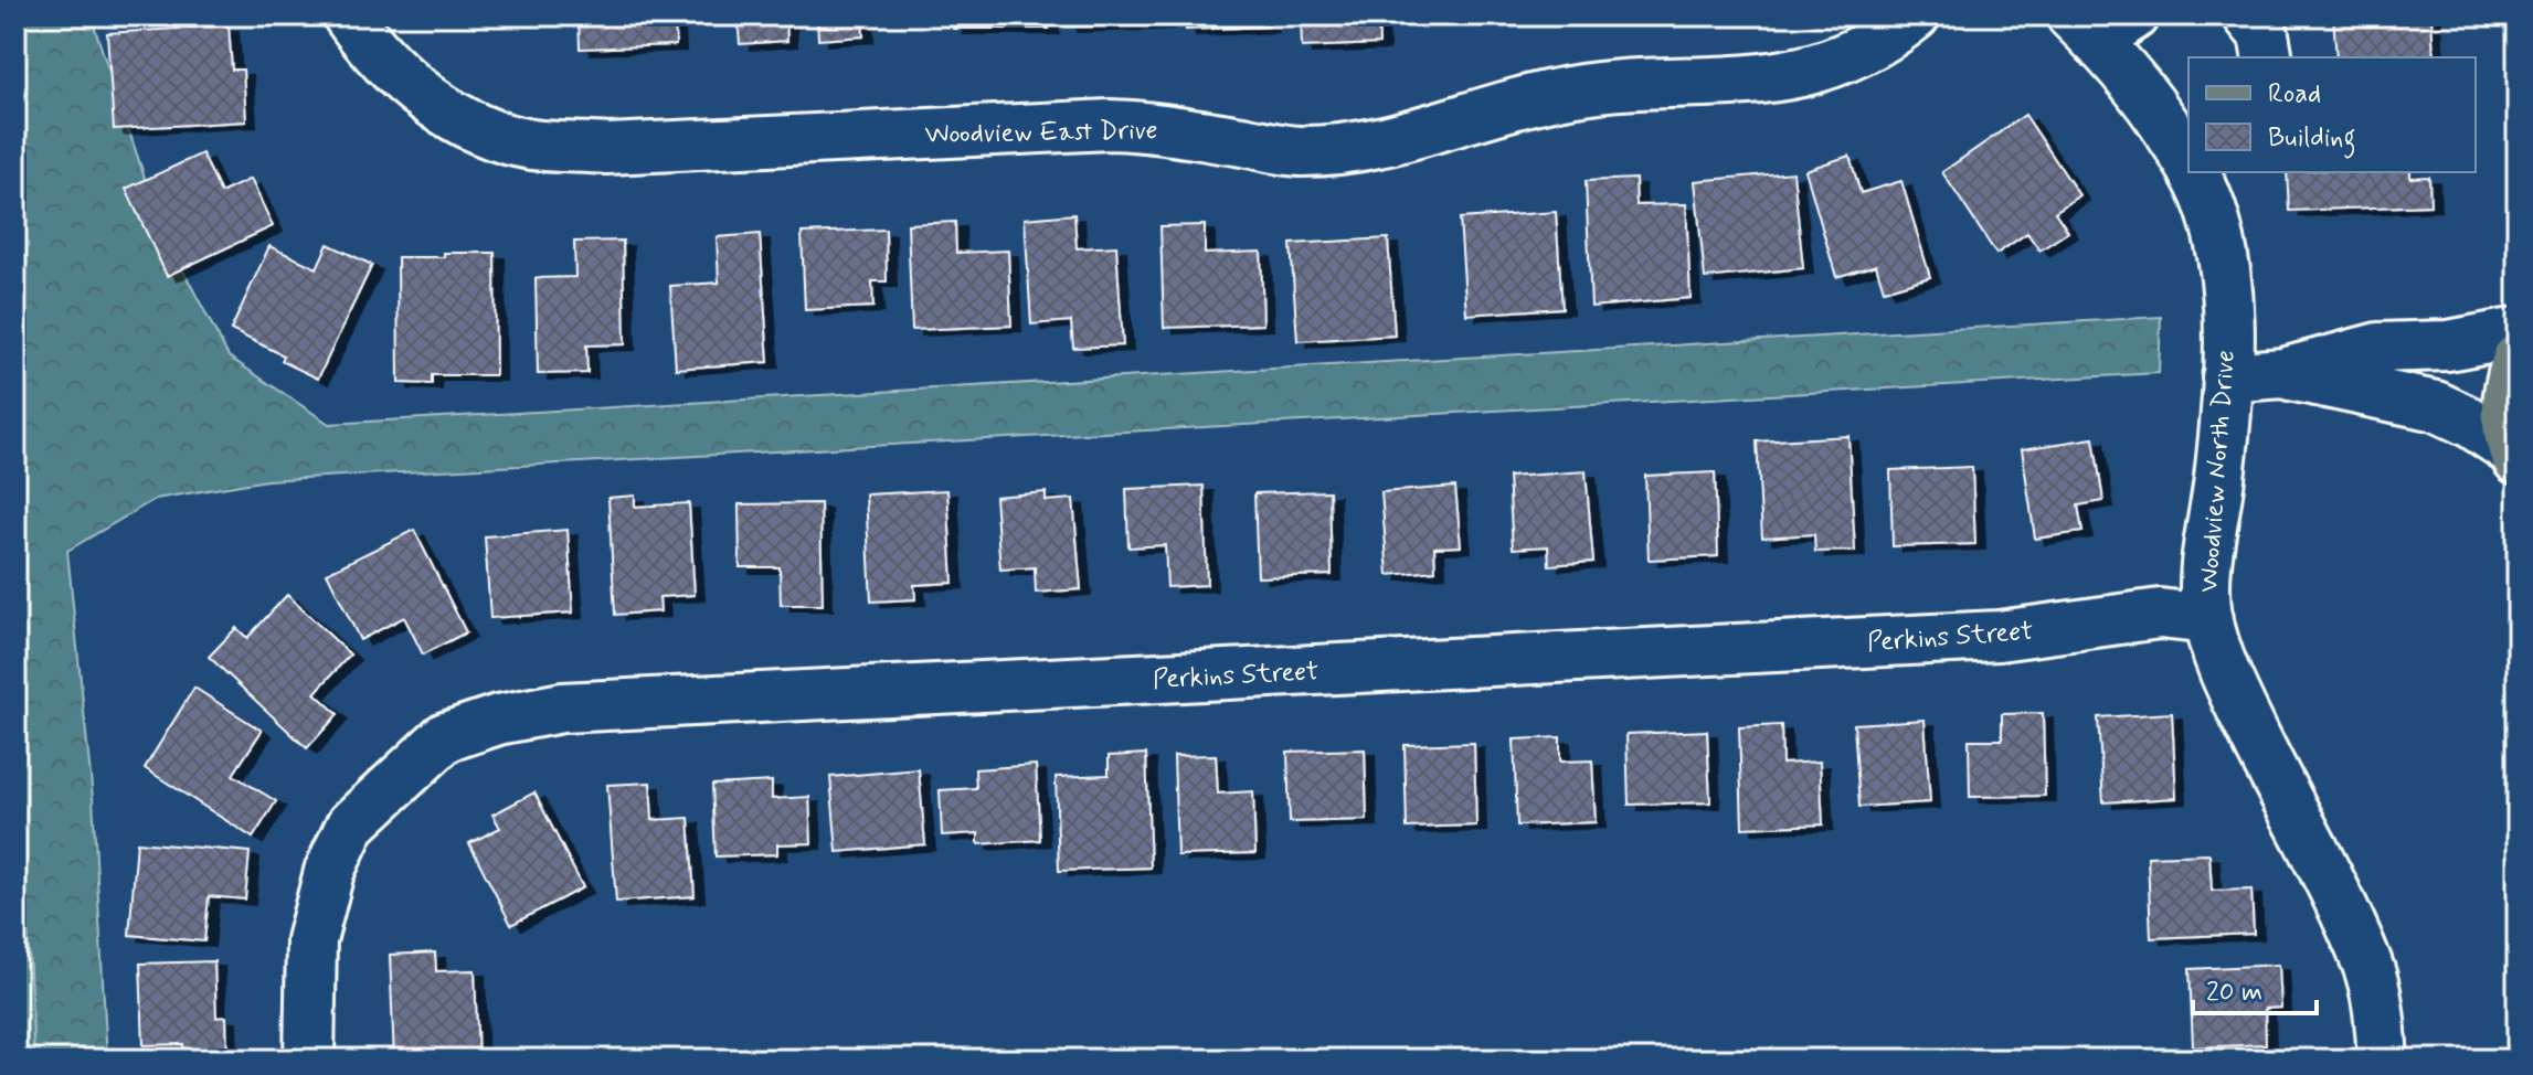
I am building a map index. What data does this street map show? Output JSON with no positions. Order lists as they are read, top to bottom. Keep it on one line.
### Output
{"streets":{"street":["Woodview East Drive","Woodview North Drive","Perkins Street"]},"crossings":[["Woodview North Drive","Perkins Street"]],"legend":["Road","Building"],"scale_bar":"20 m"}
